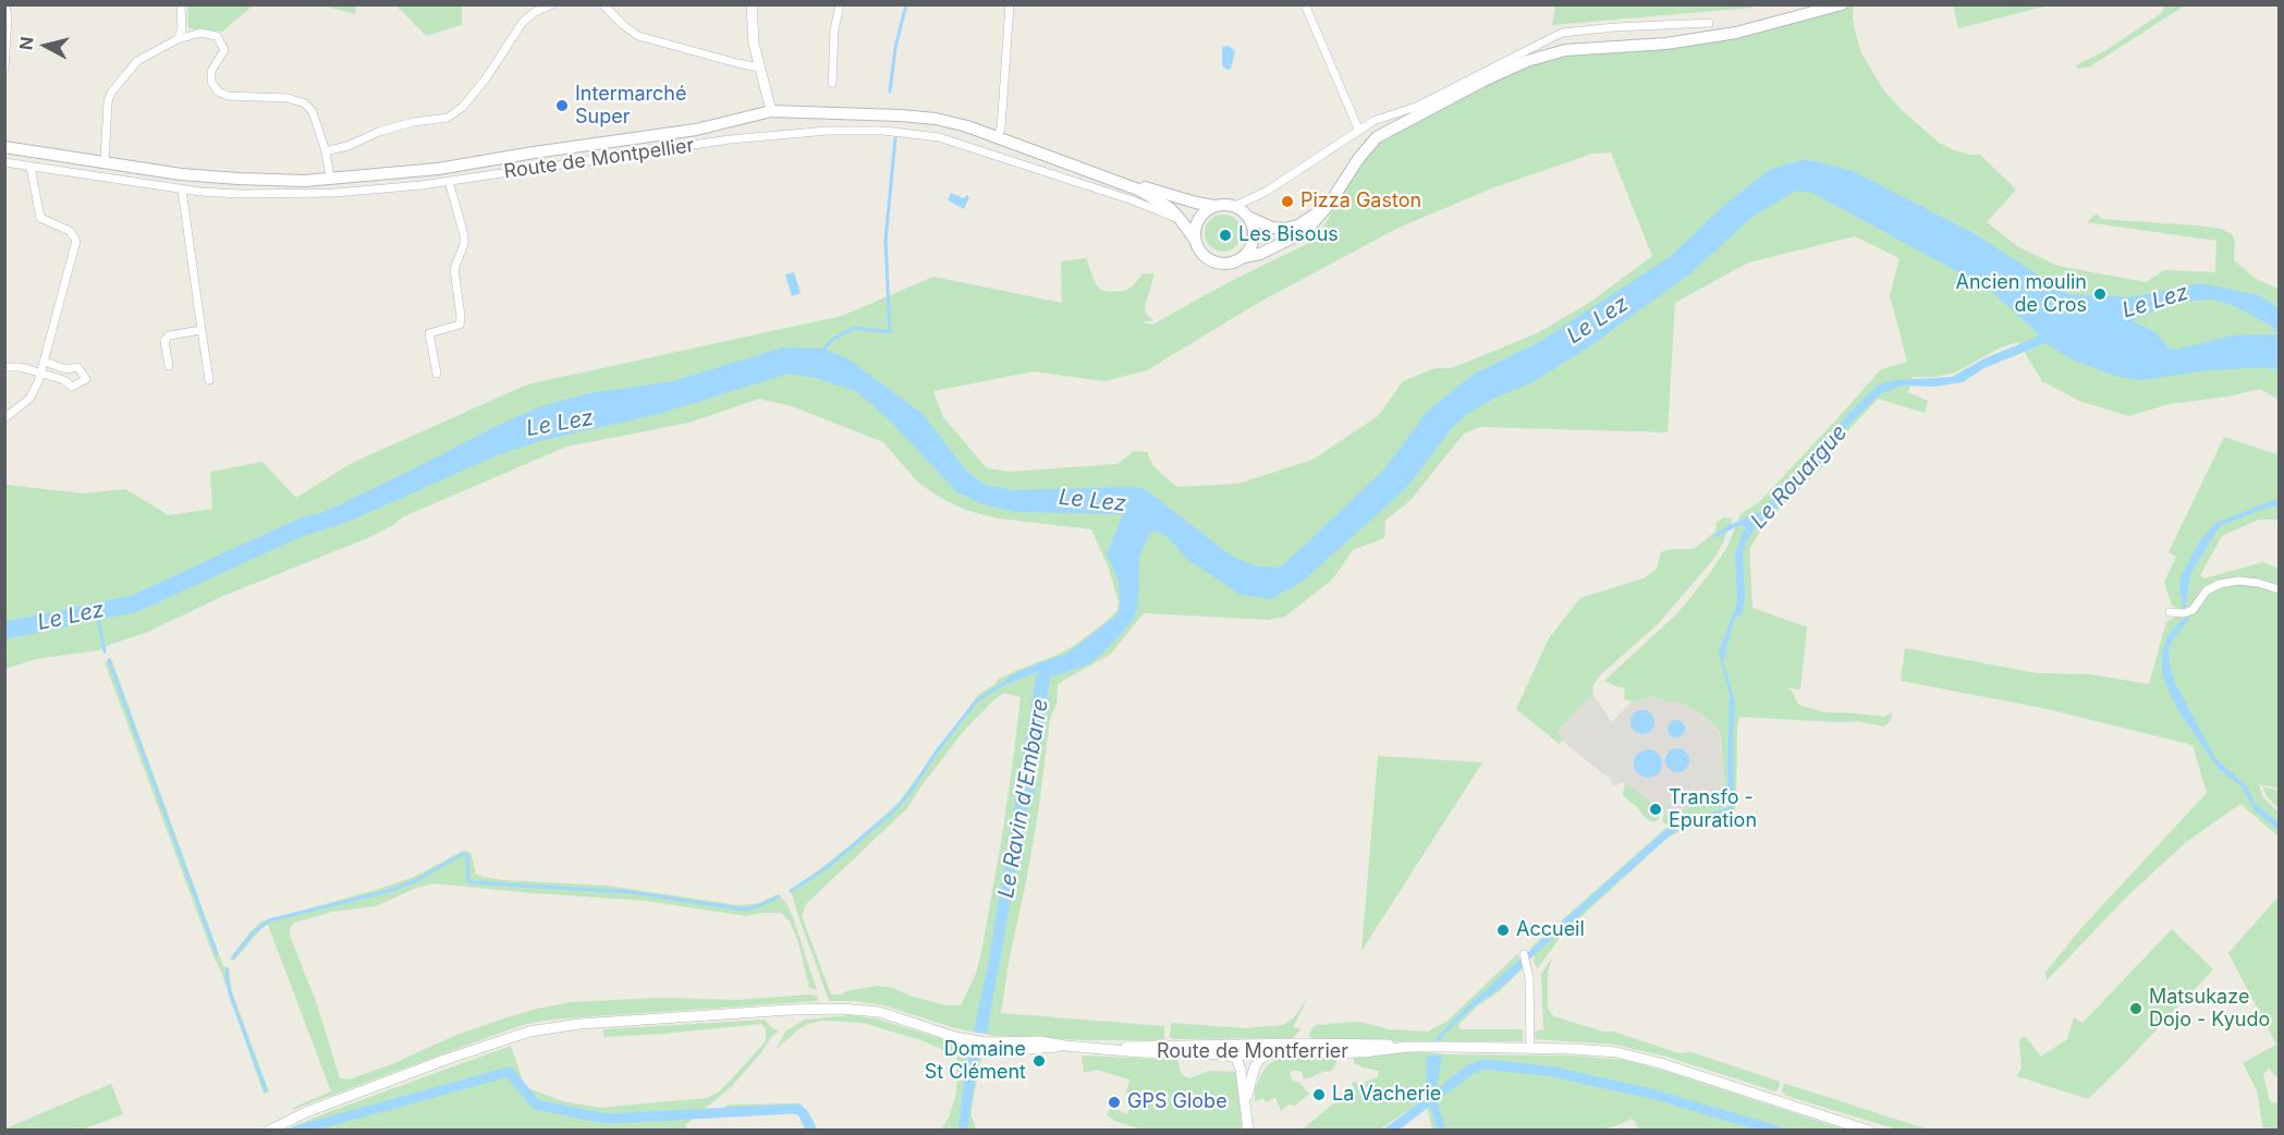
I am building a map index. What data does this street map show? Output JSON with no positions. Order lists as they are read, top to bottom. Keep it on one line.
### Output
{"streets":{"main road":["Route de Montpellier"],"street":["Route de Montferrier"]},"water":["Le Lez","Le Rouargue","Le Ravin d'Embarre"],"places":["Intermarché Super","Pizza Gaston","Les Bisous","Ancien moulin de Cros","Transfo - Epuration","Accueil","Matsukaze Dojo - Kyudo","Domaine St Clément","La Vacherie","GPS Globe"],"north":"left"}
